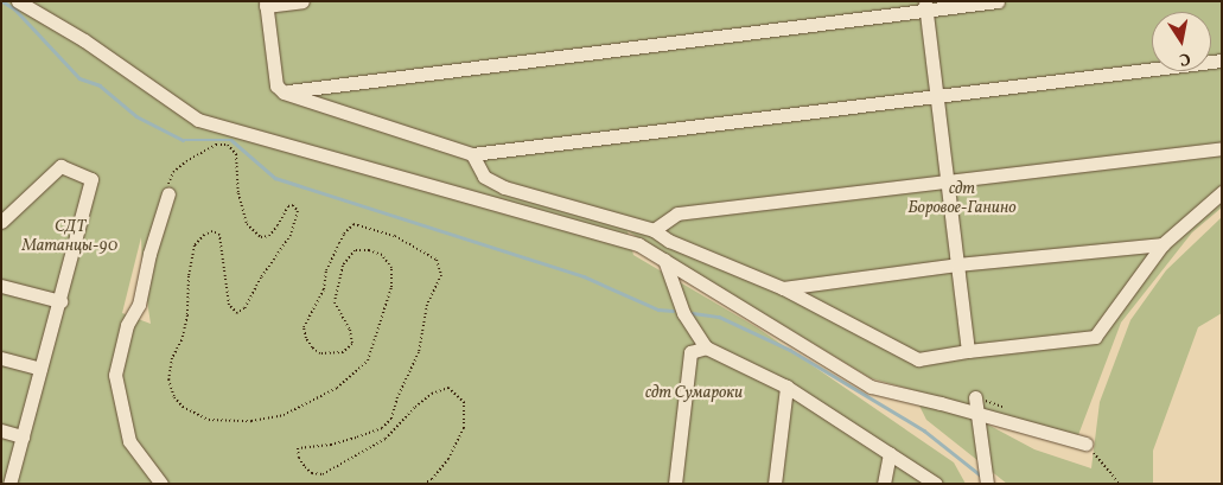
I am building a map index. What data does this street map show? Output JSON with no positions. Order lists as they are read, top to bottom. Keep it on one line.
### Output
{"parks":["сдт Боровое-Ганино","СДТ Матанцы-90","сдт Сумароки"],"north":"bottom"}
